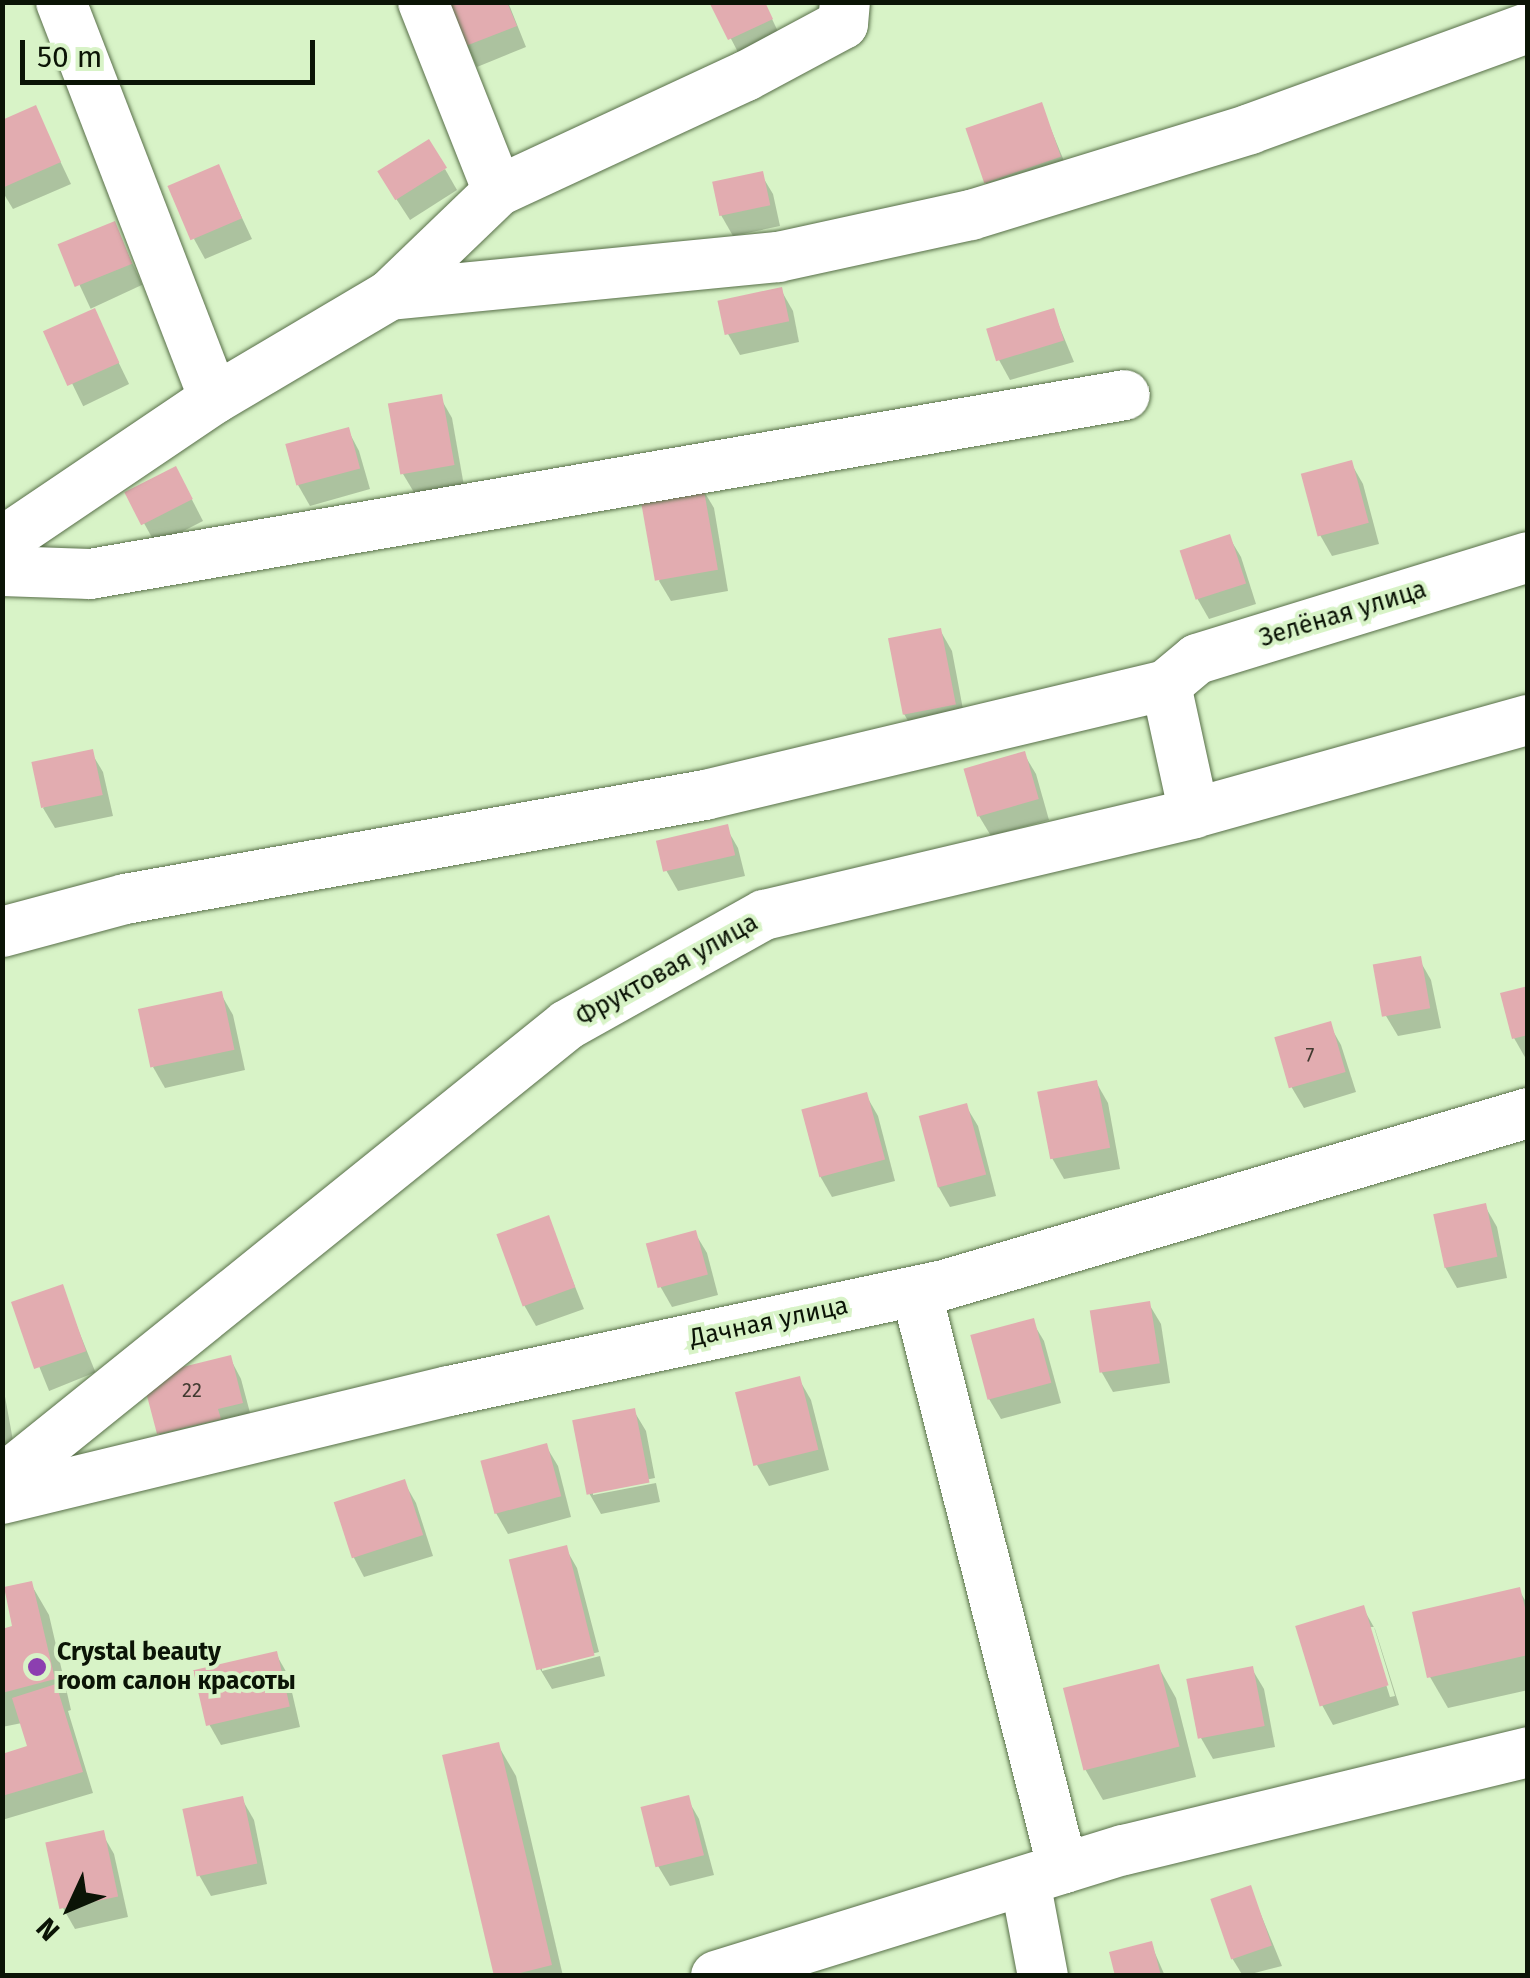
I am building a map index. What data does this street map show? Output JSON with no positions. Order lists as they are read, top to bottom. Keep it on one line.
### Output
{"streets":{"street":["Зелёная улица","Фруктовая улица","Дачная улица"]},"places":["Crystal beauty room салон красоты"],"house_numbers":["7","22"],"scale_bar":"50 m","north":"bottom left"}
